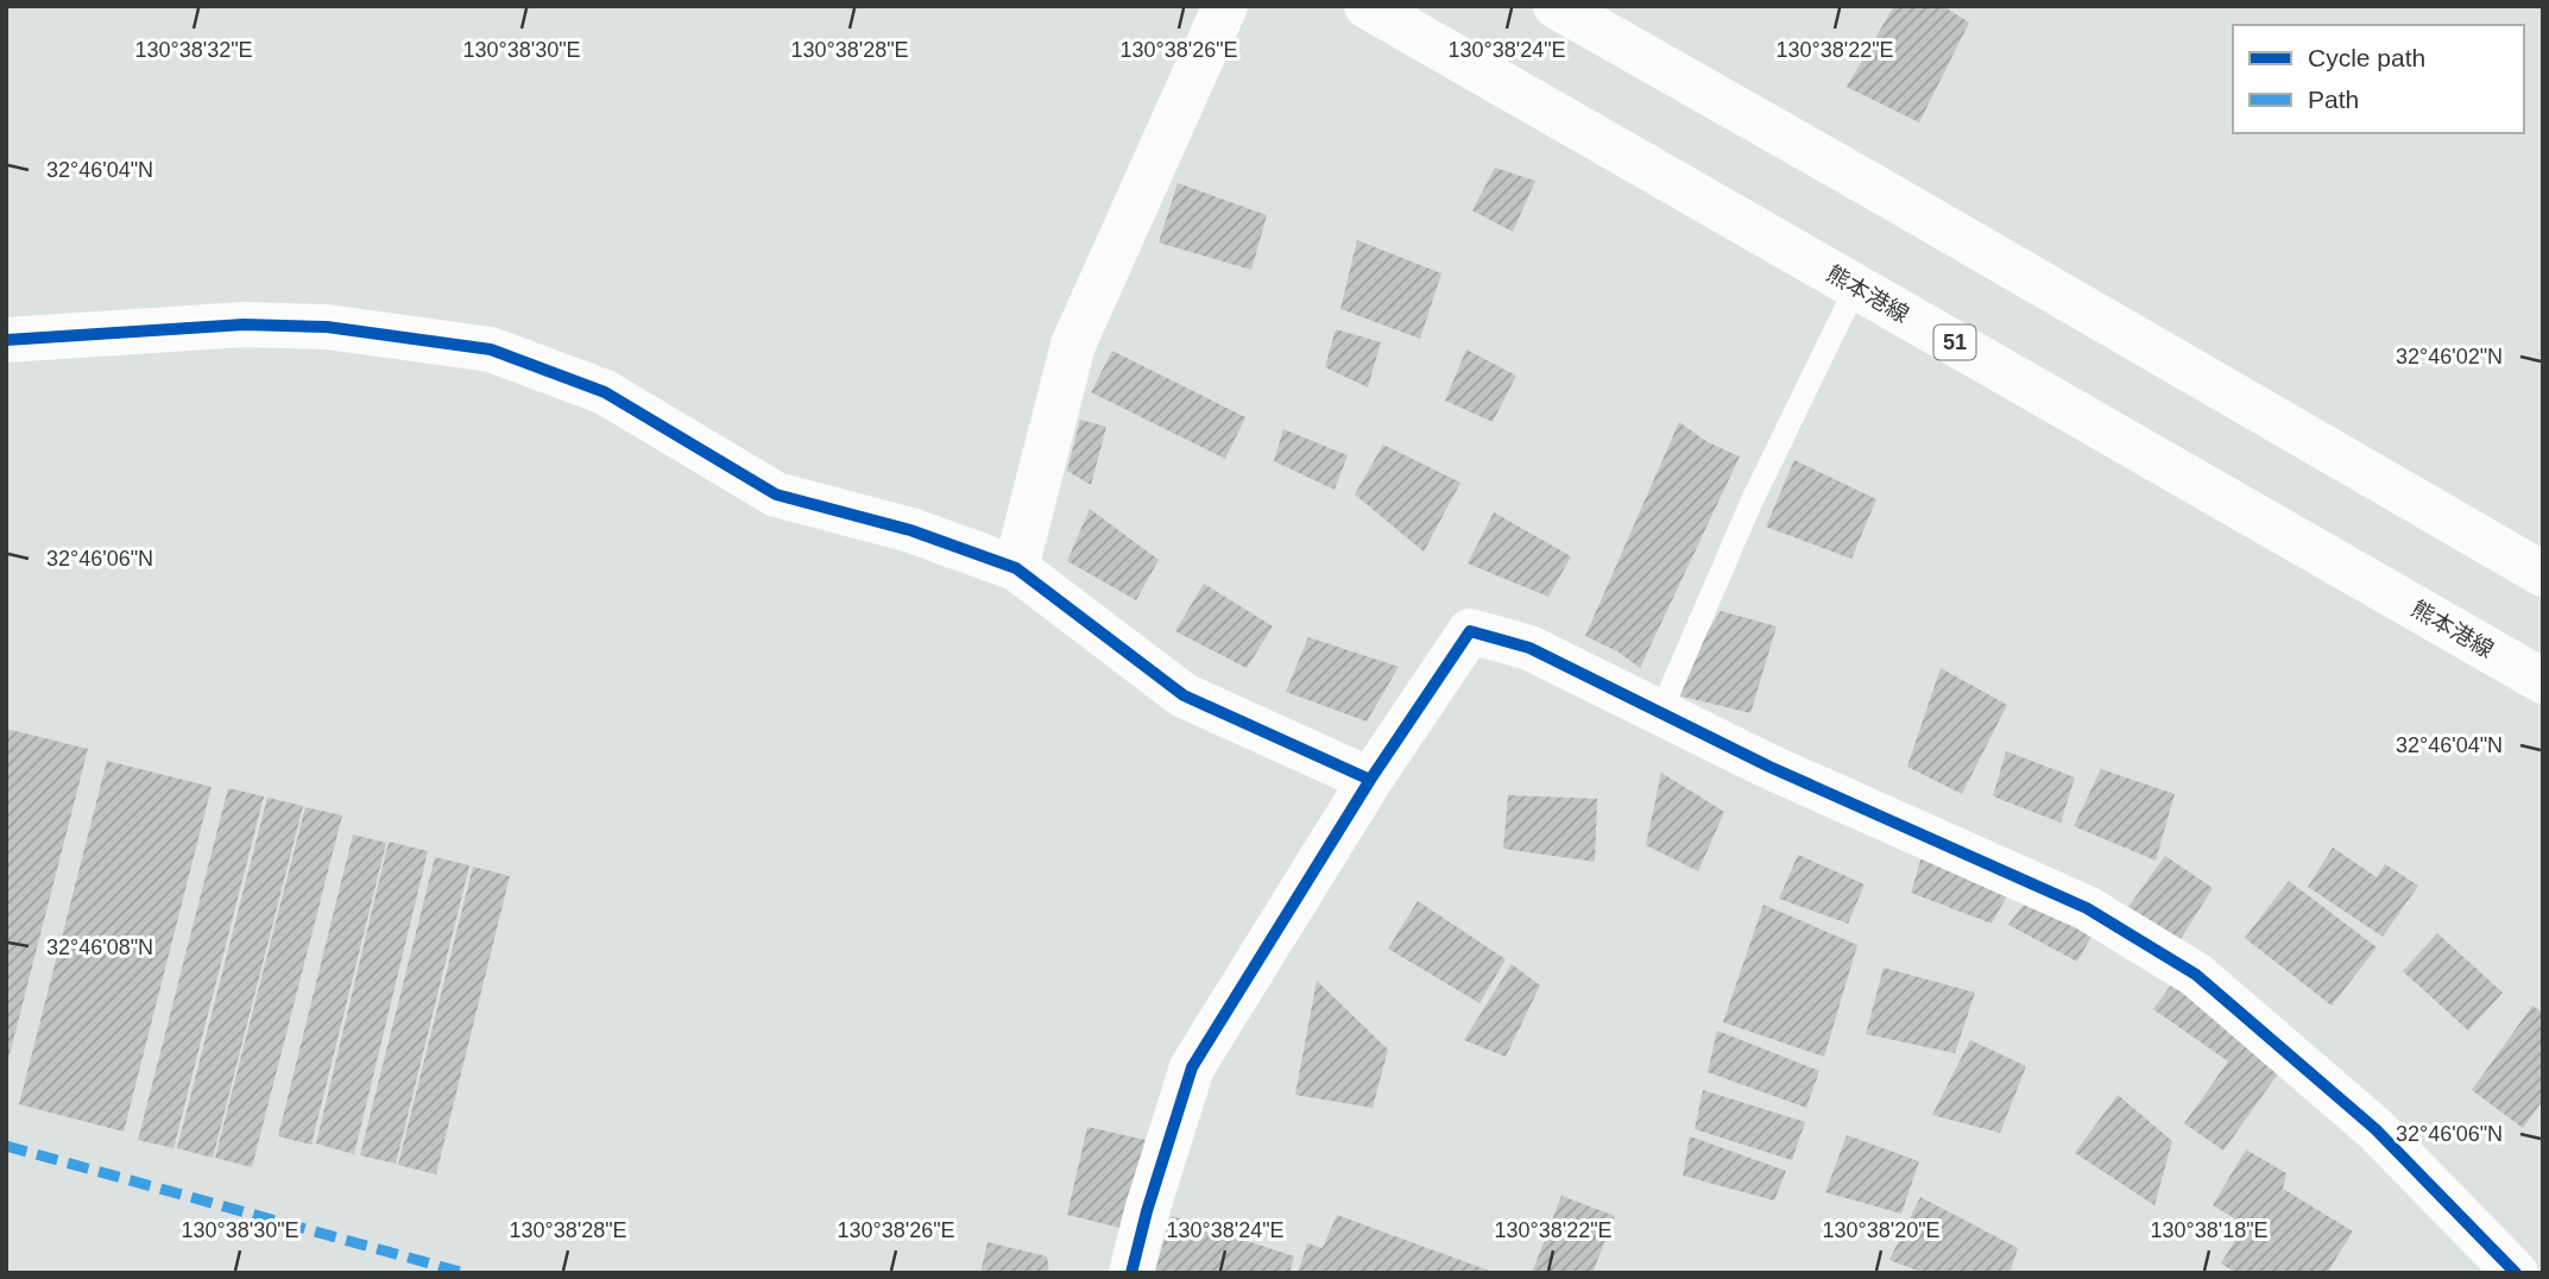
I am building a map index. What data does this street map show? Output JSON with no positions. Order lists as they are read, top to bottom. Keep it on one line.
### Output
{"streets":{"street":["熊本港線","51"]},"legend":["Cycle path","Path"],"coordinates":["130°38'32\"E","130°38'30\"E","130°38'28\"E","130°38'26\"E","130°38'24\"E","130°38'22\"E","32°46'04\"N","32°46'02\"N","32°46'06\"N","32°46'08\"N","130°38'20\"E","130°38'18\"E"]}
